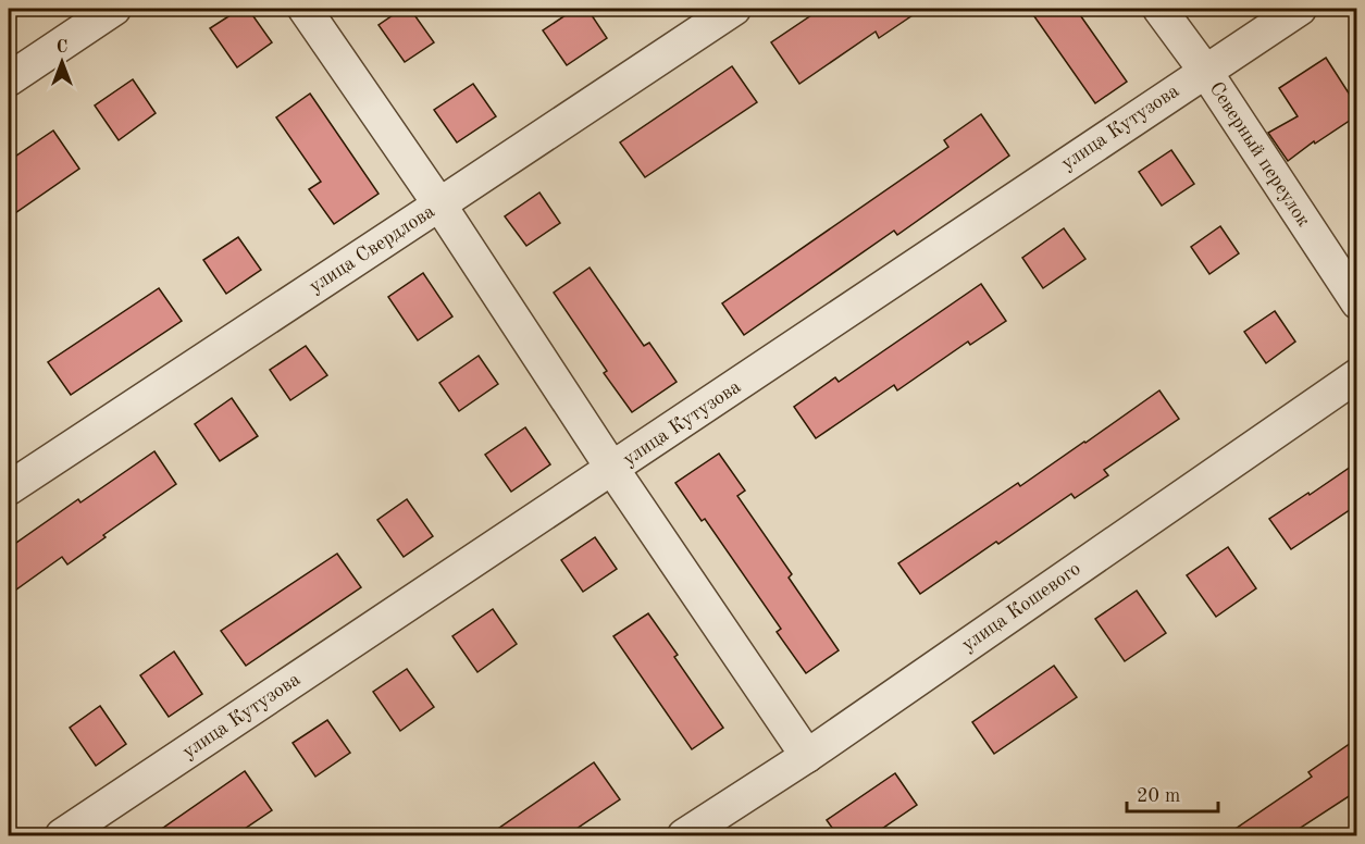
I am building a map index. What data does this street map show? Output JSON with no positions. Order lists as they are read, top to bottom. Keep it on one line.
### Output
{"streets":{"street":["улица Кутузова","Северный переулок","улица Свердлова","улица Кошевого"]},"crossings":[["улица Кутузова","Северный переулок"]],"scale_bar":"20 m","north":"top"}
